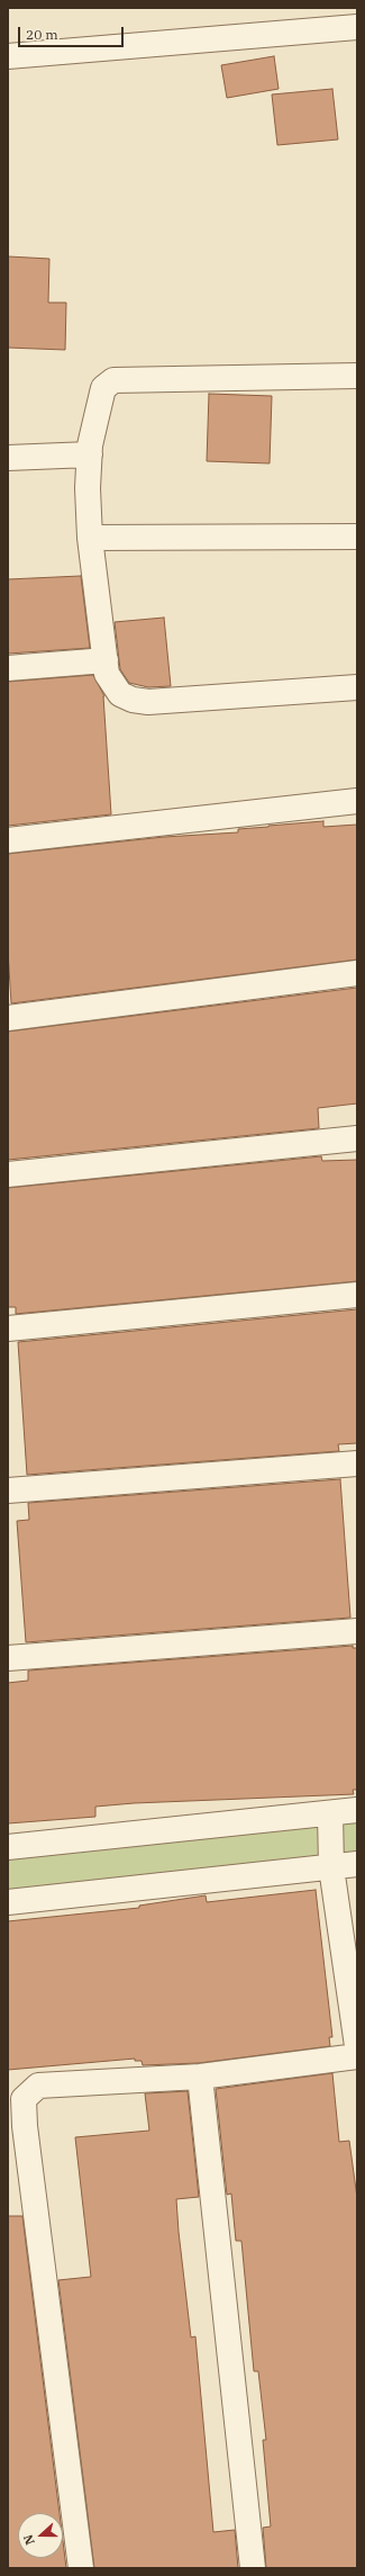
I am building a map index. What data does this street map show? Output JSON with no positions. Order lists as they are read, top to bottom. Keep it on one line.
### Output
{"scale_bar":"20 m","north":"left"}
